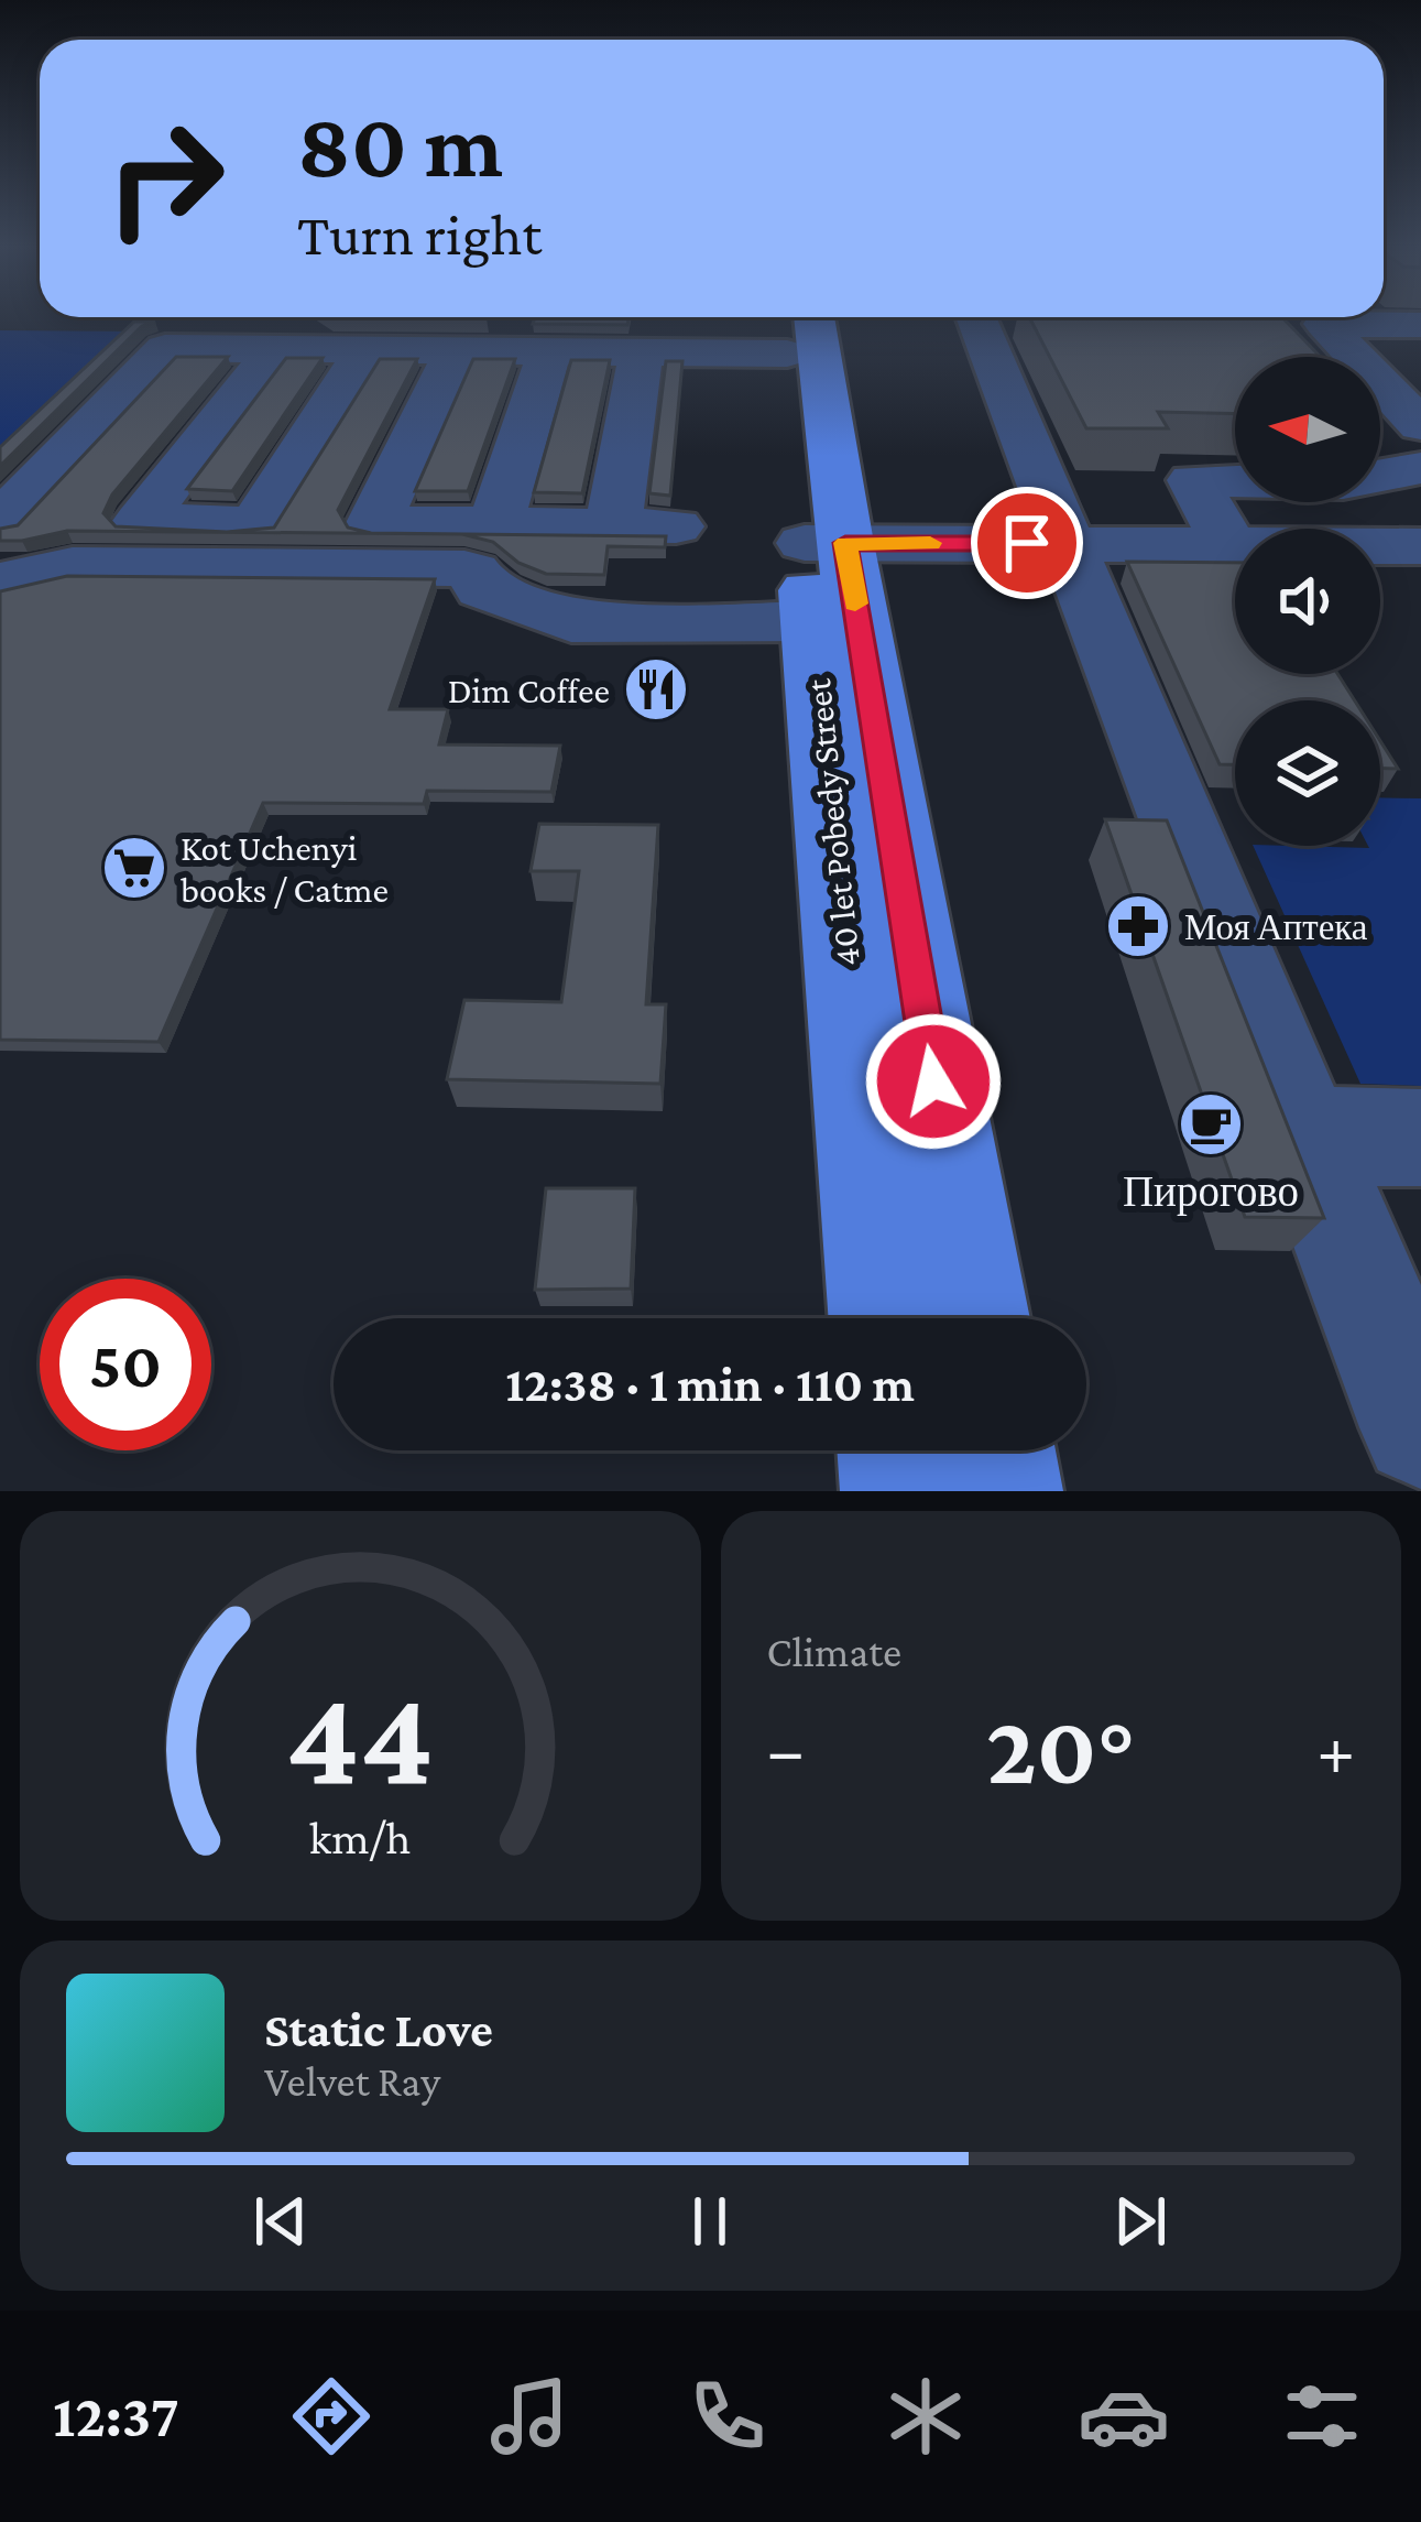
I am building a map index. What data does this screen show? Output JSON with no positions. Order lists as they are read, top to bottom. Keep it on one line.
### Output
{"streets":{"main road":["40 let Pobedy Street"]},"places":{"restaurant":["Dim Coffee"],"supermarket":["Kot Uchenyi books / Catme"],"pharmacy":["Моя Аптека"],"cafe":["Пирогово"]},"north":"left","page":{"turn":["80 m","Turn right"],"limit":"50","trip":"12:38 · 1 min · 110 m","tile":"Climate","heat":["−","20°","+"],"song":["Static Love","Velvet Ray"],"tabs":"12:37","gauge":["44","km/h"]}}
